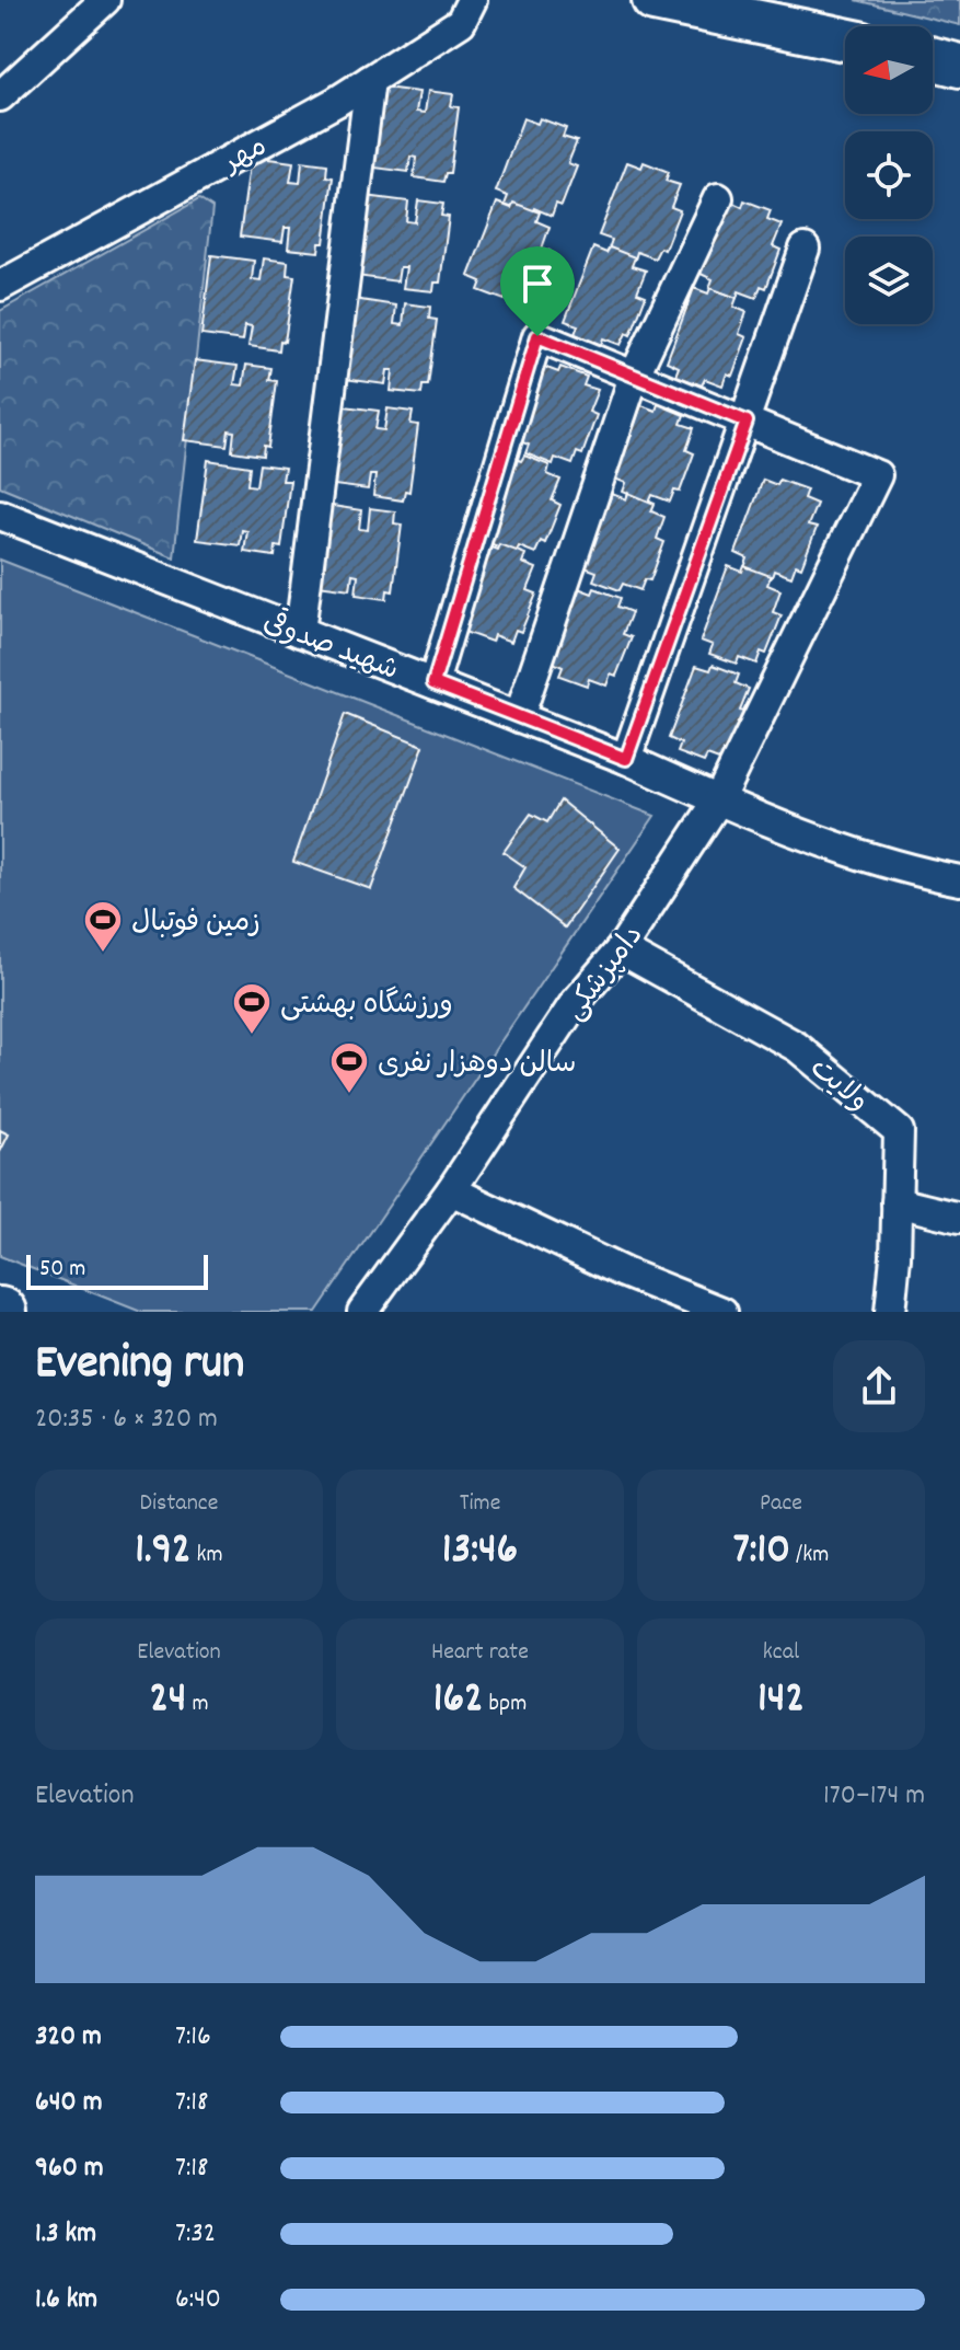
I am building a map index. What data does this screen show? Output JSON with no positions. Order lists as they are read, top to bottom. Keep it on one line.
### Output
{"streets":{"street":["مهر","شهید صدوقی","دامپزشکی","ولایت"]},"crossings":[["شهید صدوقی","دامپزشکی"],["دامپزشکی","ولایت"]],"places":{"sports":["زمین فوتبال","ورزشگاه بهشتی","سالن دوهزار نفری"]},"scale_bar":"50 m","north":"left","page":{"scale":"50 m","heading":["Evening run","20:35 · 6 × 320 m"],"stats":[["Distance","1.92 km"],["Time","13:46"],["Pace","7:10 /km"],["Elevation","24 m"],["Heart rate","162 bpm"],["kcal","142"]],"chart":["Elevation","170–174 m"],"list":[{"name":"320 m","note":"7:16"},{"name":"640 m","note":"7:18"},{"name":"960 m","note":"7:18"},{"name":"1.3 km","note":"7:32"},{"name":"1.6 km","note":"6:40"}]}}
